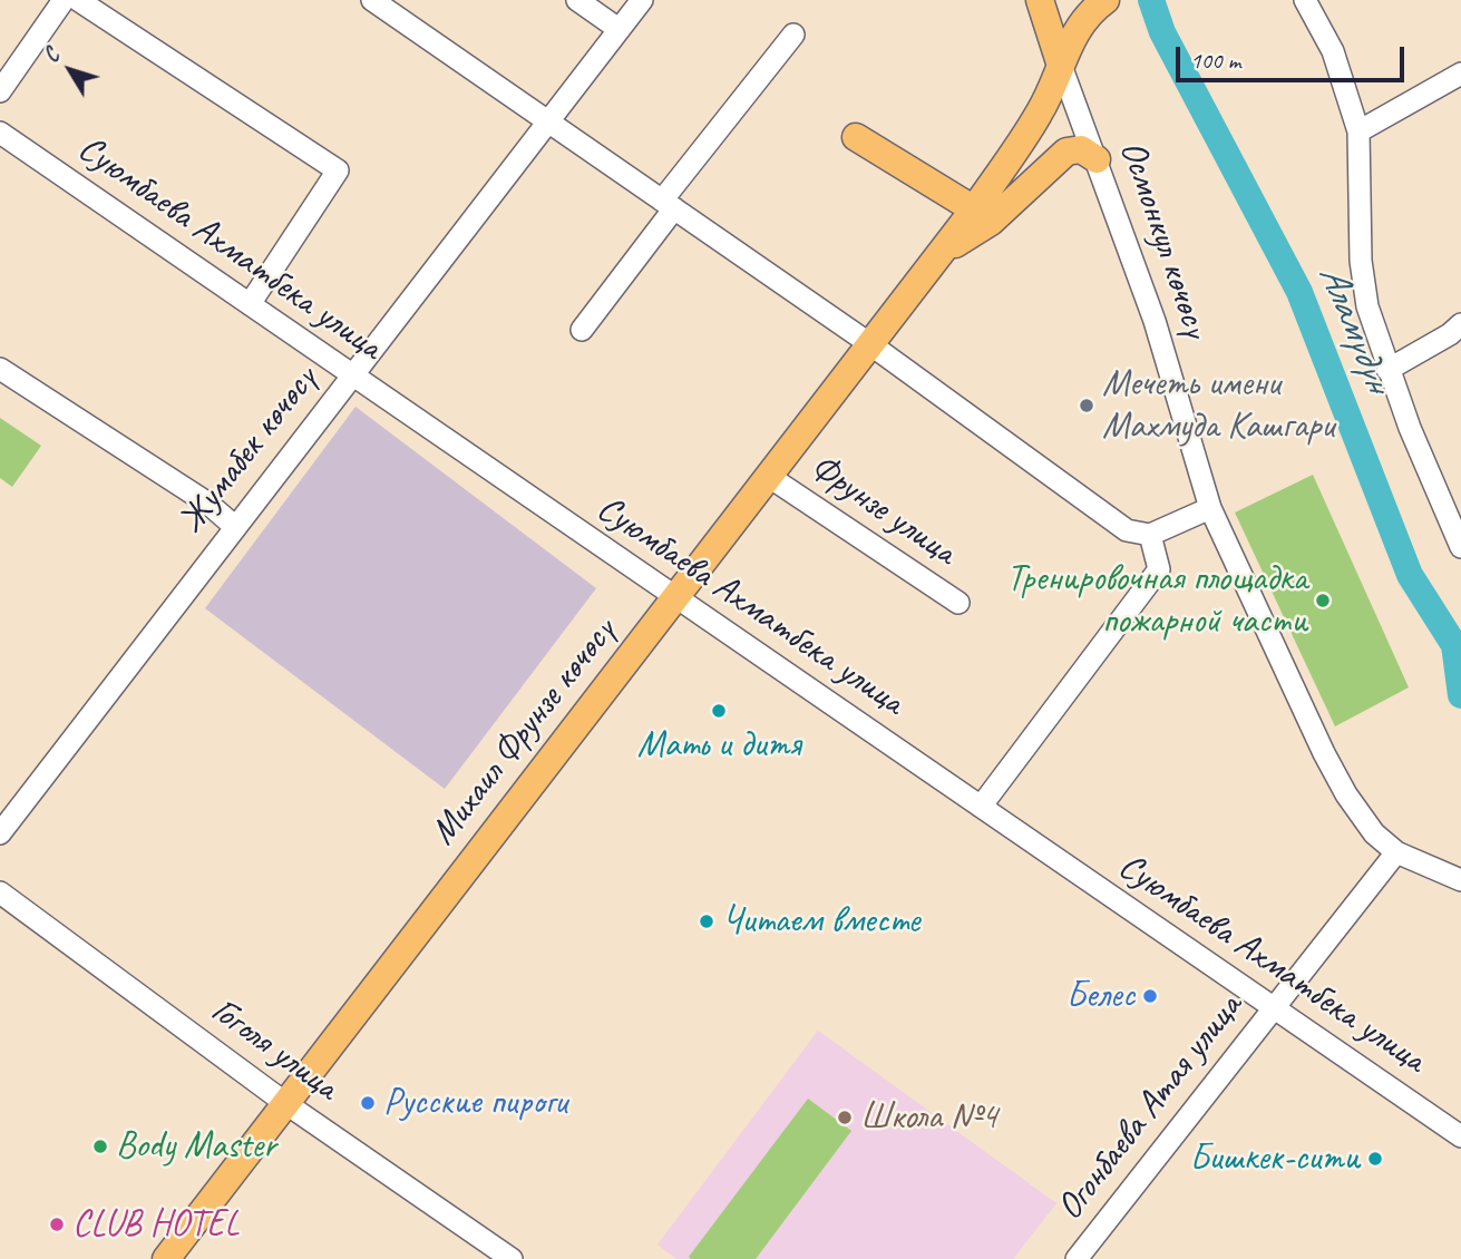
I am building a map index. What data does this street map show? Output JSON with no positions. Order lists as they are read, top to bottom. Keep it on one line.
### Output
{"streets":{"main road":["Осмонкул көчөсү","Михаил Фрунзе көчөсү"],"street":["Суюмбаева Ахматбека улица","Жумабек көчөсү","Фрунзе улица","Гоголя улица","Огонбаева Атая улица"]},"crossings":[["Осмонкул көчөсү","Михаил Фрунзе көчөсү"],["Осмонкул көчөсү","Огонбаева Атая улица"],["Суюмбаева Ахматбека улица","Жумабек көчөсү"],["Суюмбаева Ахматбека улица","Михаил Фрунзе көчөсү"],["Суюмбаева Ахматбека улица","Огонбаева Атая улица"],["Фрунзе улица","Михаил Фрунзе көчөсү"],["Михаил Фрунзе көчөсү","Гоголя улица"]],"water":["Аламүдүн"],"places":["Мечеть имени Махмуда Кашгари","Тренировочная площадка пожарной части","Мать и дитя","Читаем вместе","Белес","Русские пироги","Школа №4","Body Master","Бишкек-сити","CLUB HOTEL"],"scale_bar":"100 m","north":"top left"}
